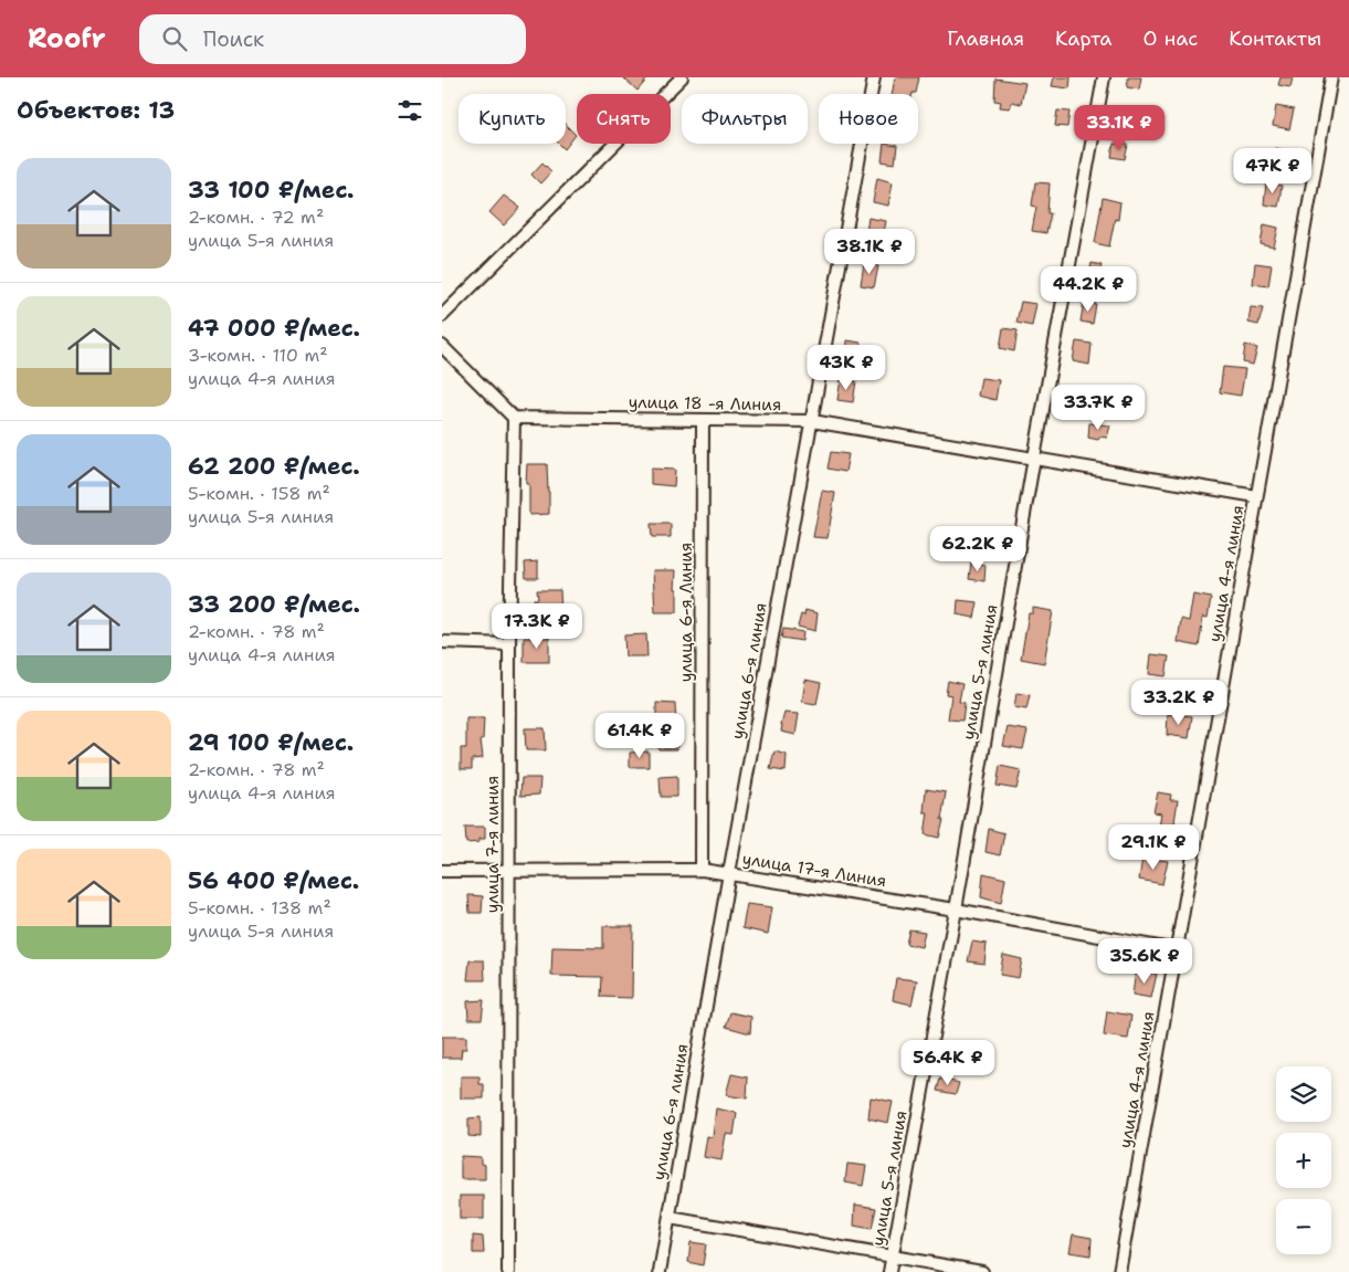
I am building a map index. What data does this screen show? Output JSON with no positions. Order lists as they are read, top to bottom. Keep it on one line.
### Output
{"streets":{"street":["улица 18 -я Линия","улица 4-я линия","улица 6-я Линия","улица 6-я линия","улица 5-я линия","улица 7-я линия","улица 17-я Линия"]},"crossings":[["улица 18 -я Линия","улица 4-я линия"],["улица 18 -я Линия","улица 6-я Линия"],["улица 18 -я Линия","улица 6-я линия"],["улица 18 -я Линия","улица 5-я линия"],["улица 18 -я Линия","улица 7-я линия"],["улица 4-я линия","улица 17-я Линия"],["улица 6-я Линия","улица 17-я Линия"],["улица 6-я линия","улица 17-я Линия"],["улица 5-я линия","улица 17-я Линия"],["улица 7-я линия","улица 17-я Линия"]],"page":{"header":"Roofr","search":"Поиск","nav":["Главная","Карта","О нас","Контакты"],"heading":"Объектов: 13","chip":["Купить","Снять","Фильтры","Новое"],"price":["33.1K ₽","47K ₽","38.1K ₽","44.2K ₽","43K ₽","33.7K ₽","62.2K ₽","17.3K ₽","33.2K ₽","61.4K ₽","29.1K ₽","35.6K ₽","56.4K ₽"],"list":[{"name":"33 100 ₽/мес.","note":"2-комн. · 72 m² · улица 5-я линия"},{"name":"47 000 ₽/мес.","note":"3-комн. · 110 m² · улица 4-я линия"},{"name":"62 200 ₽/мес.","note":"5-комн. · 158 m² · улица 5-я линия"},{"name":"33 200 ₽/мес.","note":"2-комн. · 78 m² · улица 4-я линия"},{"name":"29 100 ₽/мес.","note":"2-комн. · 78 m² · улица 4-я линия"},{"name":"56 400 ₽/мес.","note":"5-комн. · 138 m² · улица 5-я линия"}],"map_buttons":["+","−"]}}
